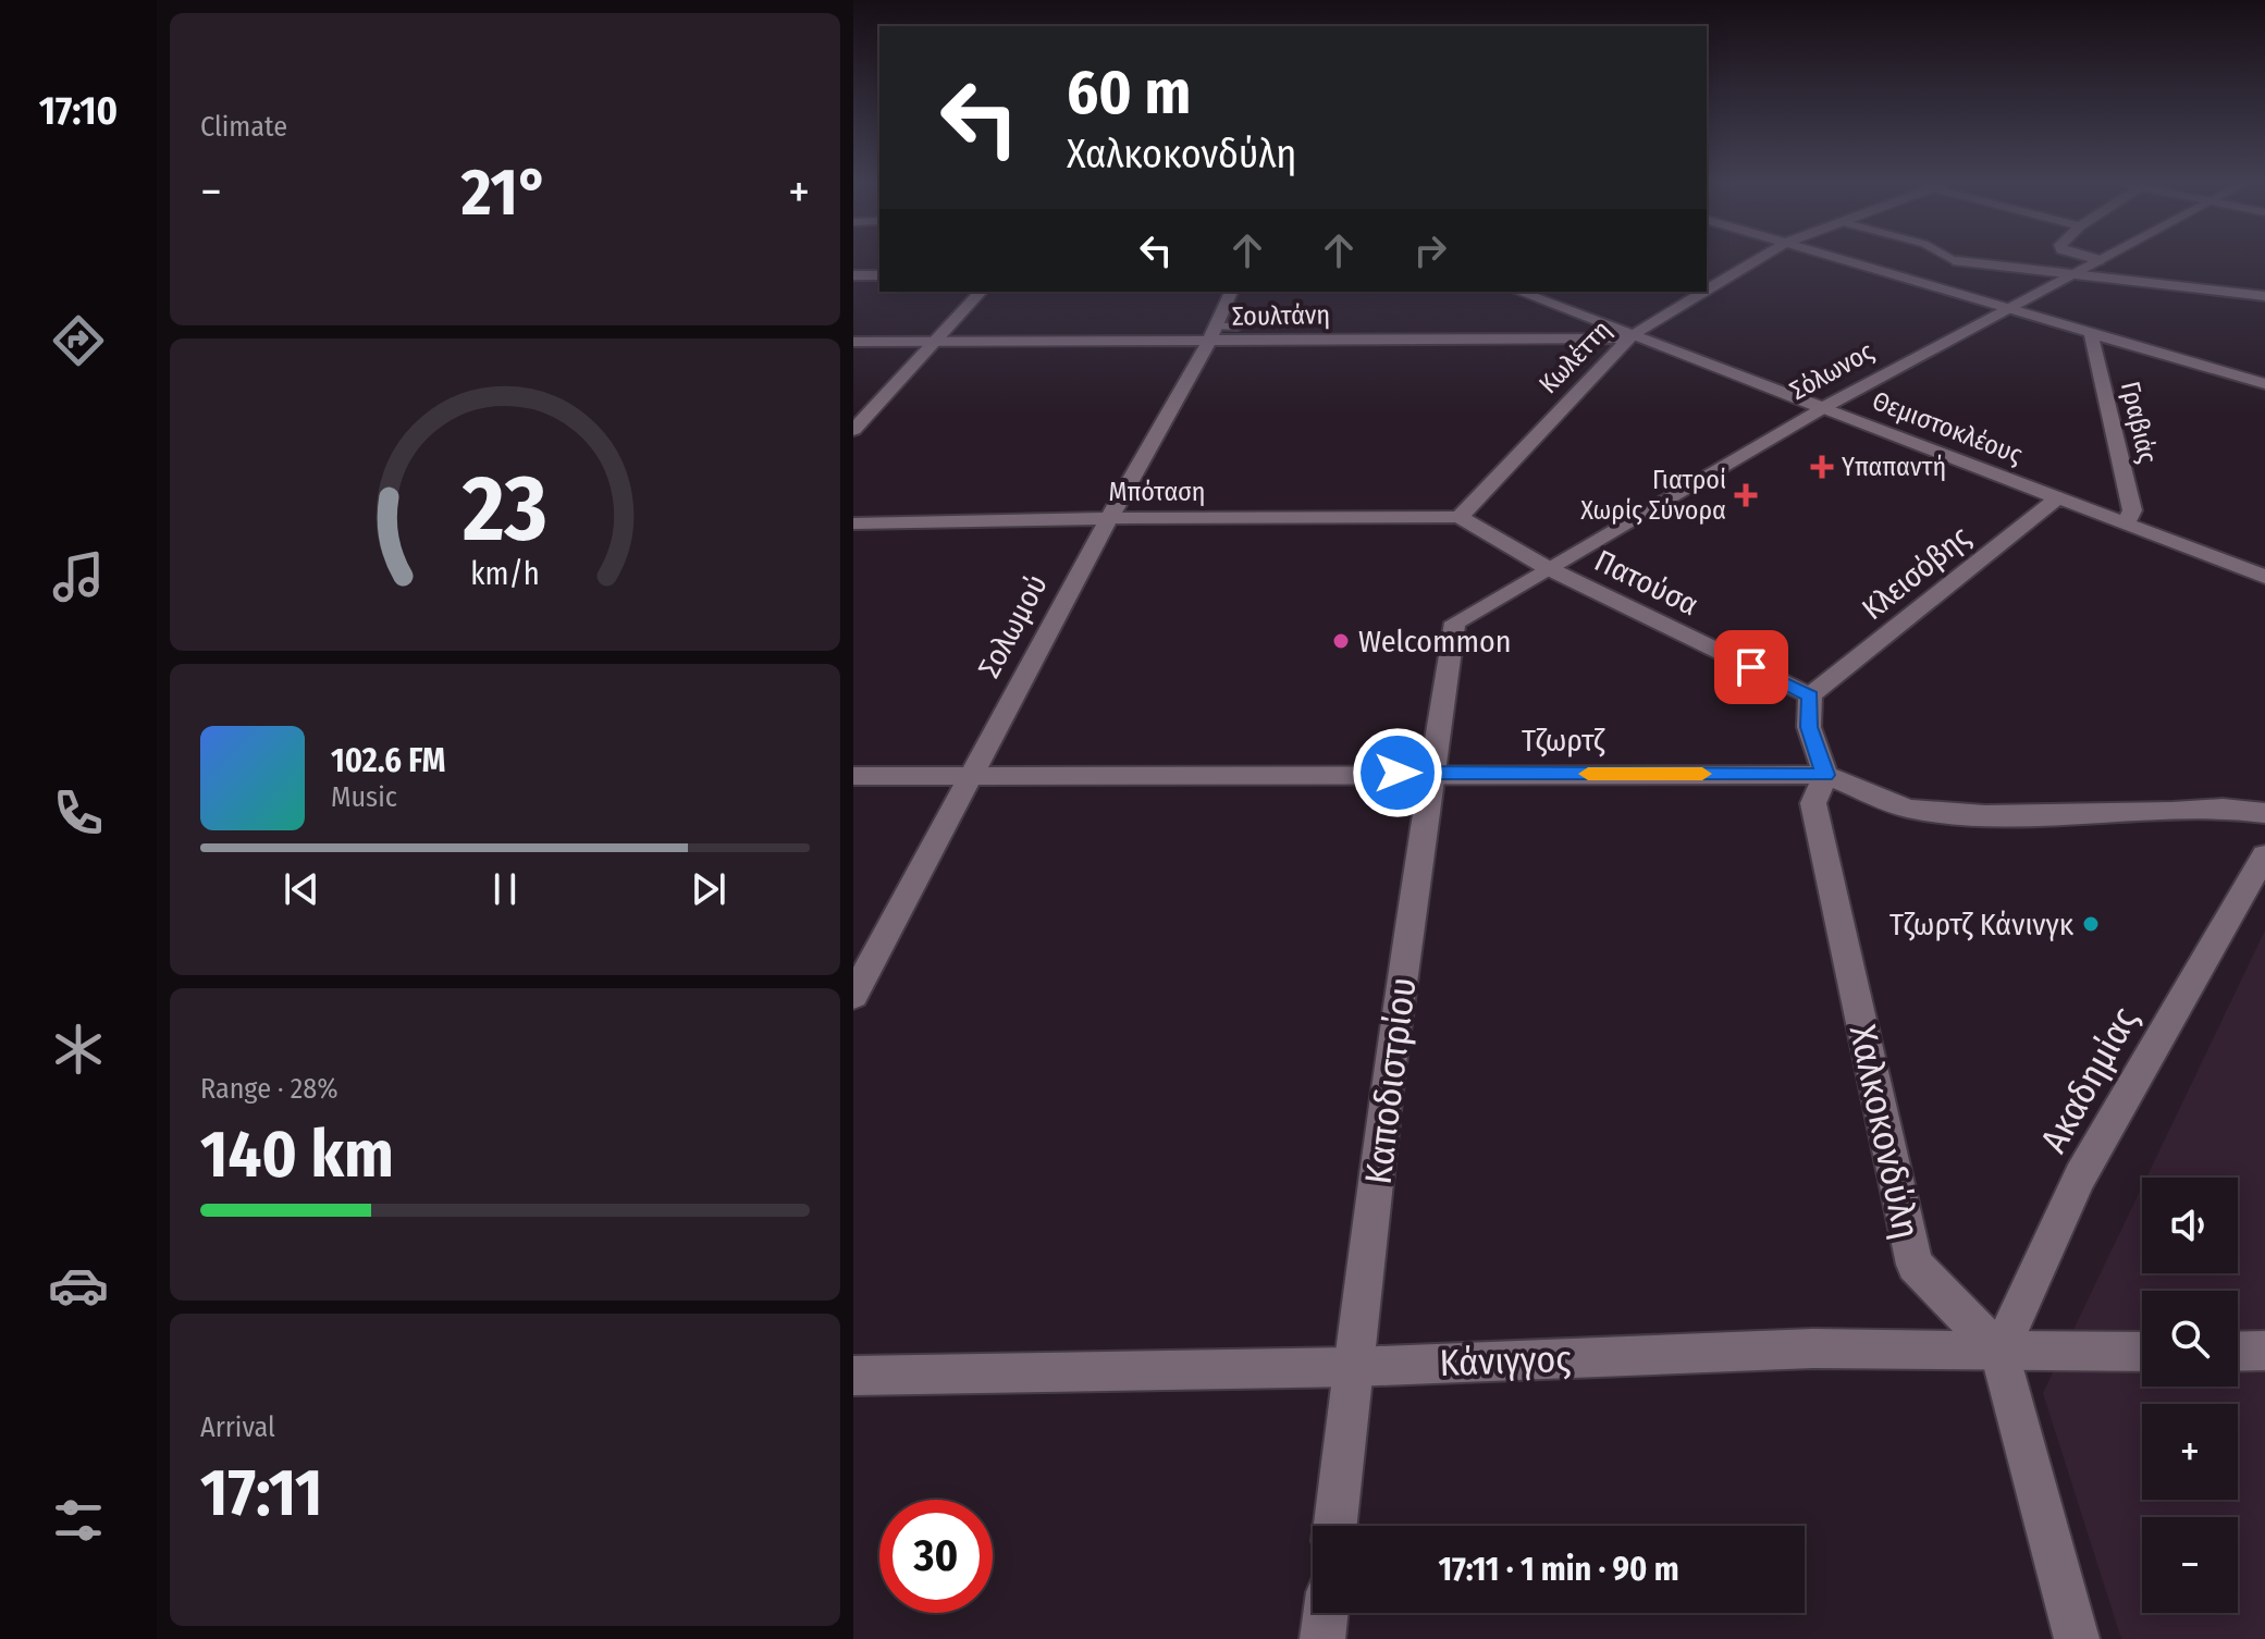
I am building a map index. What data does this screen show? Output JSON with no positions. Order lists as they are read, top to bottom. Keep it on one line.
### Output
{"streets":{"street":["Σουλτάνη","Κωλέττη","Σόλωνος","Γραβιάς","Θεμιστοκλέους","Μπόταση","Κλεισόβης","Πατούσα","Σολωμού","Τζωρτζ","Ακαδημίας","Καποδιστρίου","Χαλκοκονδύλη","Κάνιγγος"]},"crossings":[["Σουλτάνη","Κωλέττη"],["Σουλτάνη","Θεμιστοκλέους"],["Σουλτάνη","Σολωμού"],["Κωλέττη","Θεμιστοκλέους"],["Κωλέττη","Μπόταση"],["Κωλέττη","Πατούσα"],["Σόλωνος","Θεμιστοκλέους"],["Σόλωνος","Πατούσα"],["Σόλωνος","Καποδιστρίου"],["Γραβιάς","Θεμιστοκλέους"],["Θεμιστοκλέους","Κλεισόβης"],["Μπόταση","Πατούσα"],["Μπόταση","Σολωμού"],["Κλεισόβης","Πατούσα"],["Σολωμού","Τζωρτζ"],["Τζωρτζ","Καποδιστρίου"],["Τζωρτζ","Χαλκοκονδύλη"],["Ακαδημίας","Χαλκοκονδύλη"],["Ακαδημίας","Κάνιγγος"],["Καποδιστρίου","Κάνιγγος"],["Χαλκοκονδύλη","Κάνιγγος"]],"places":{"health":["Υπαπαντή","Γιατροί Χωρίς Σύνορα"],"other":["Welcommon","Τζωρτζ Κάνινγκ"]},"page":{"tabs":"17:10","tile":["Climate",["Range · 28%","140 km"],["Arrival","17:11"]],"turn":["60 m","Χαλκοκονδύλη"],"heat":["−","21°","+"],"song":["102.6 FM","Music"],"map_buttons":["+","−"],"limit":"30","trip":"17:11 · 1 min · 90 m","gauge":["23","km/h"]}}
